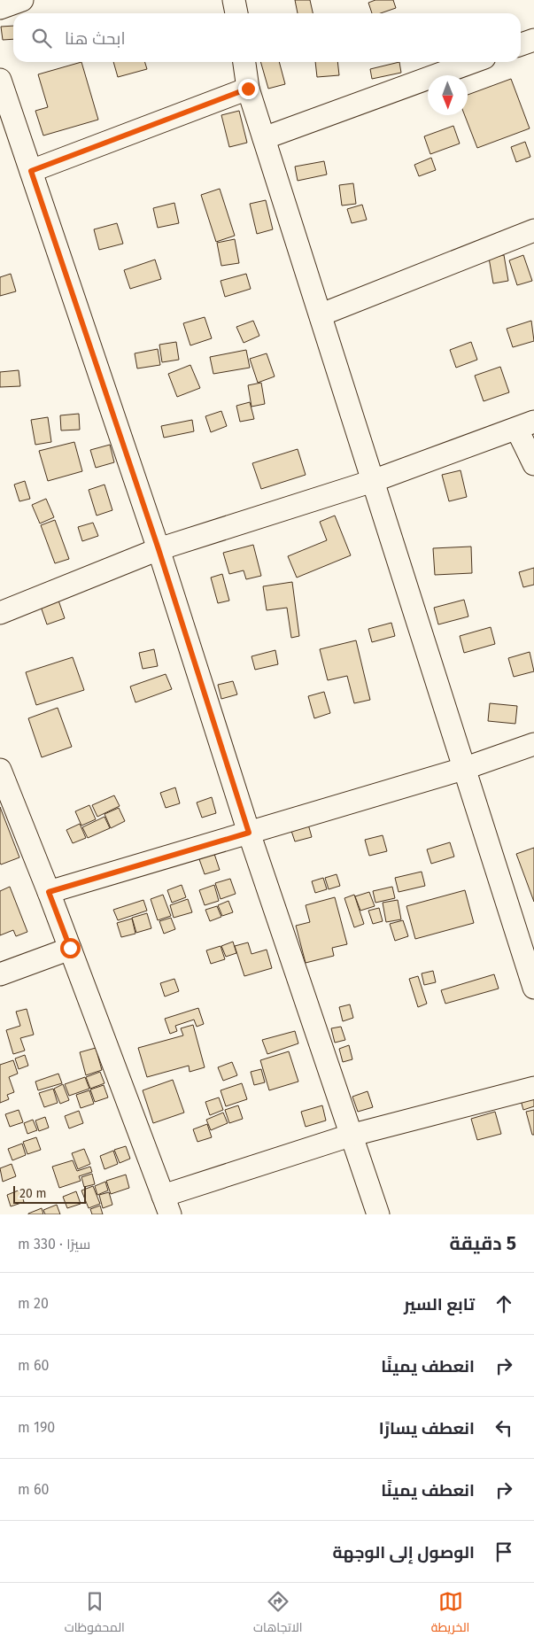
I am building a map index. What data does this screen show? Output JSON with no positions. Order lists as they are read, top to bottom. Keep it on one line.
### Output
{"scale_bar":"20 m","north":"bottom","page":{"search":"ابحث هنا","scale":"20 m","heading":["5 دقيقة","سيرًا · 330 m"],"list":[["تابع السير","20 m"],["انعطف يمينًا","60 m"],["انعطف يسارًا","190 m"],["انعطف يمينًا","60 m"],"الوصول إلى الوجهة"],"nav":["الخريطة","الاتجاهات","المحفوظات"]}}
